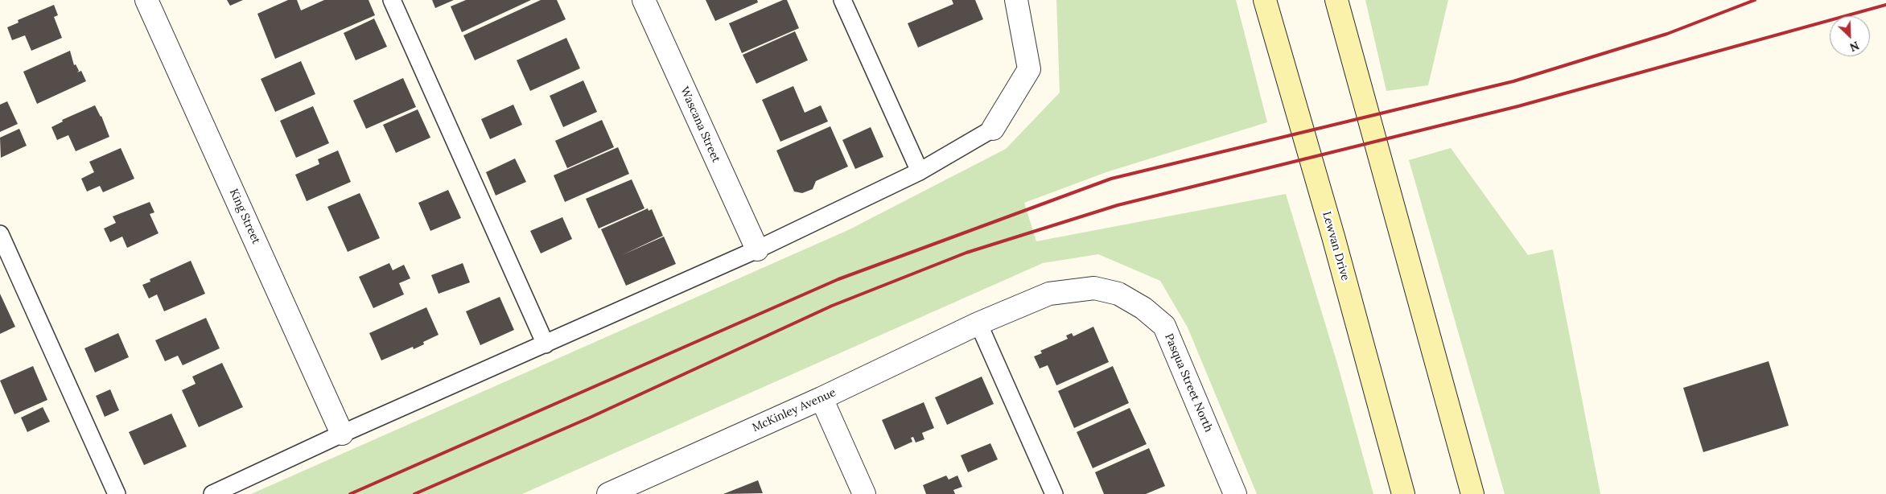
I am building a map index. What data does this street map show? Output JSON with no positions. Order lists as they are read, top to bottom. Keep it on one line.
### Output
{"streets":{"main road":["Lewvan Drive"],"street":["Wascana Street","King Street","Pasqua Street North","McKinley Avenue"]},"crossings":[["Pasqua Street North","McKinley Avenue"]],"north":"bottom right"}
